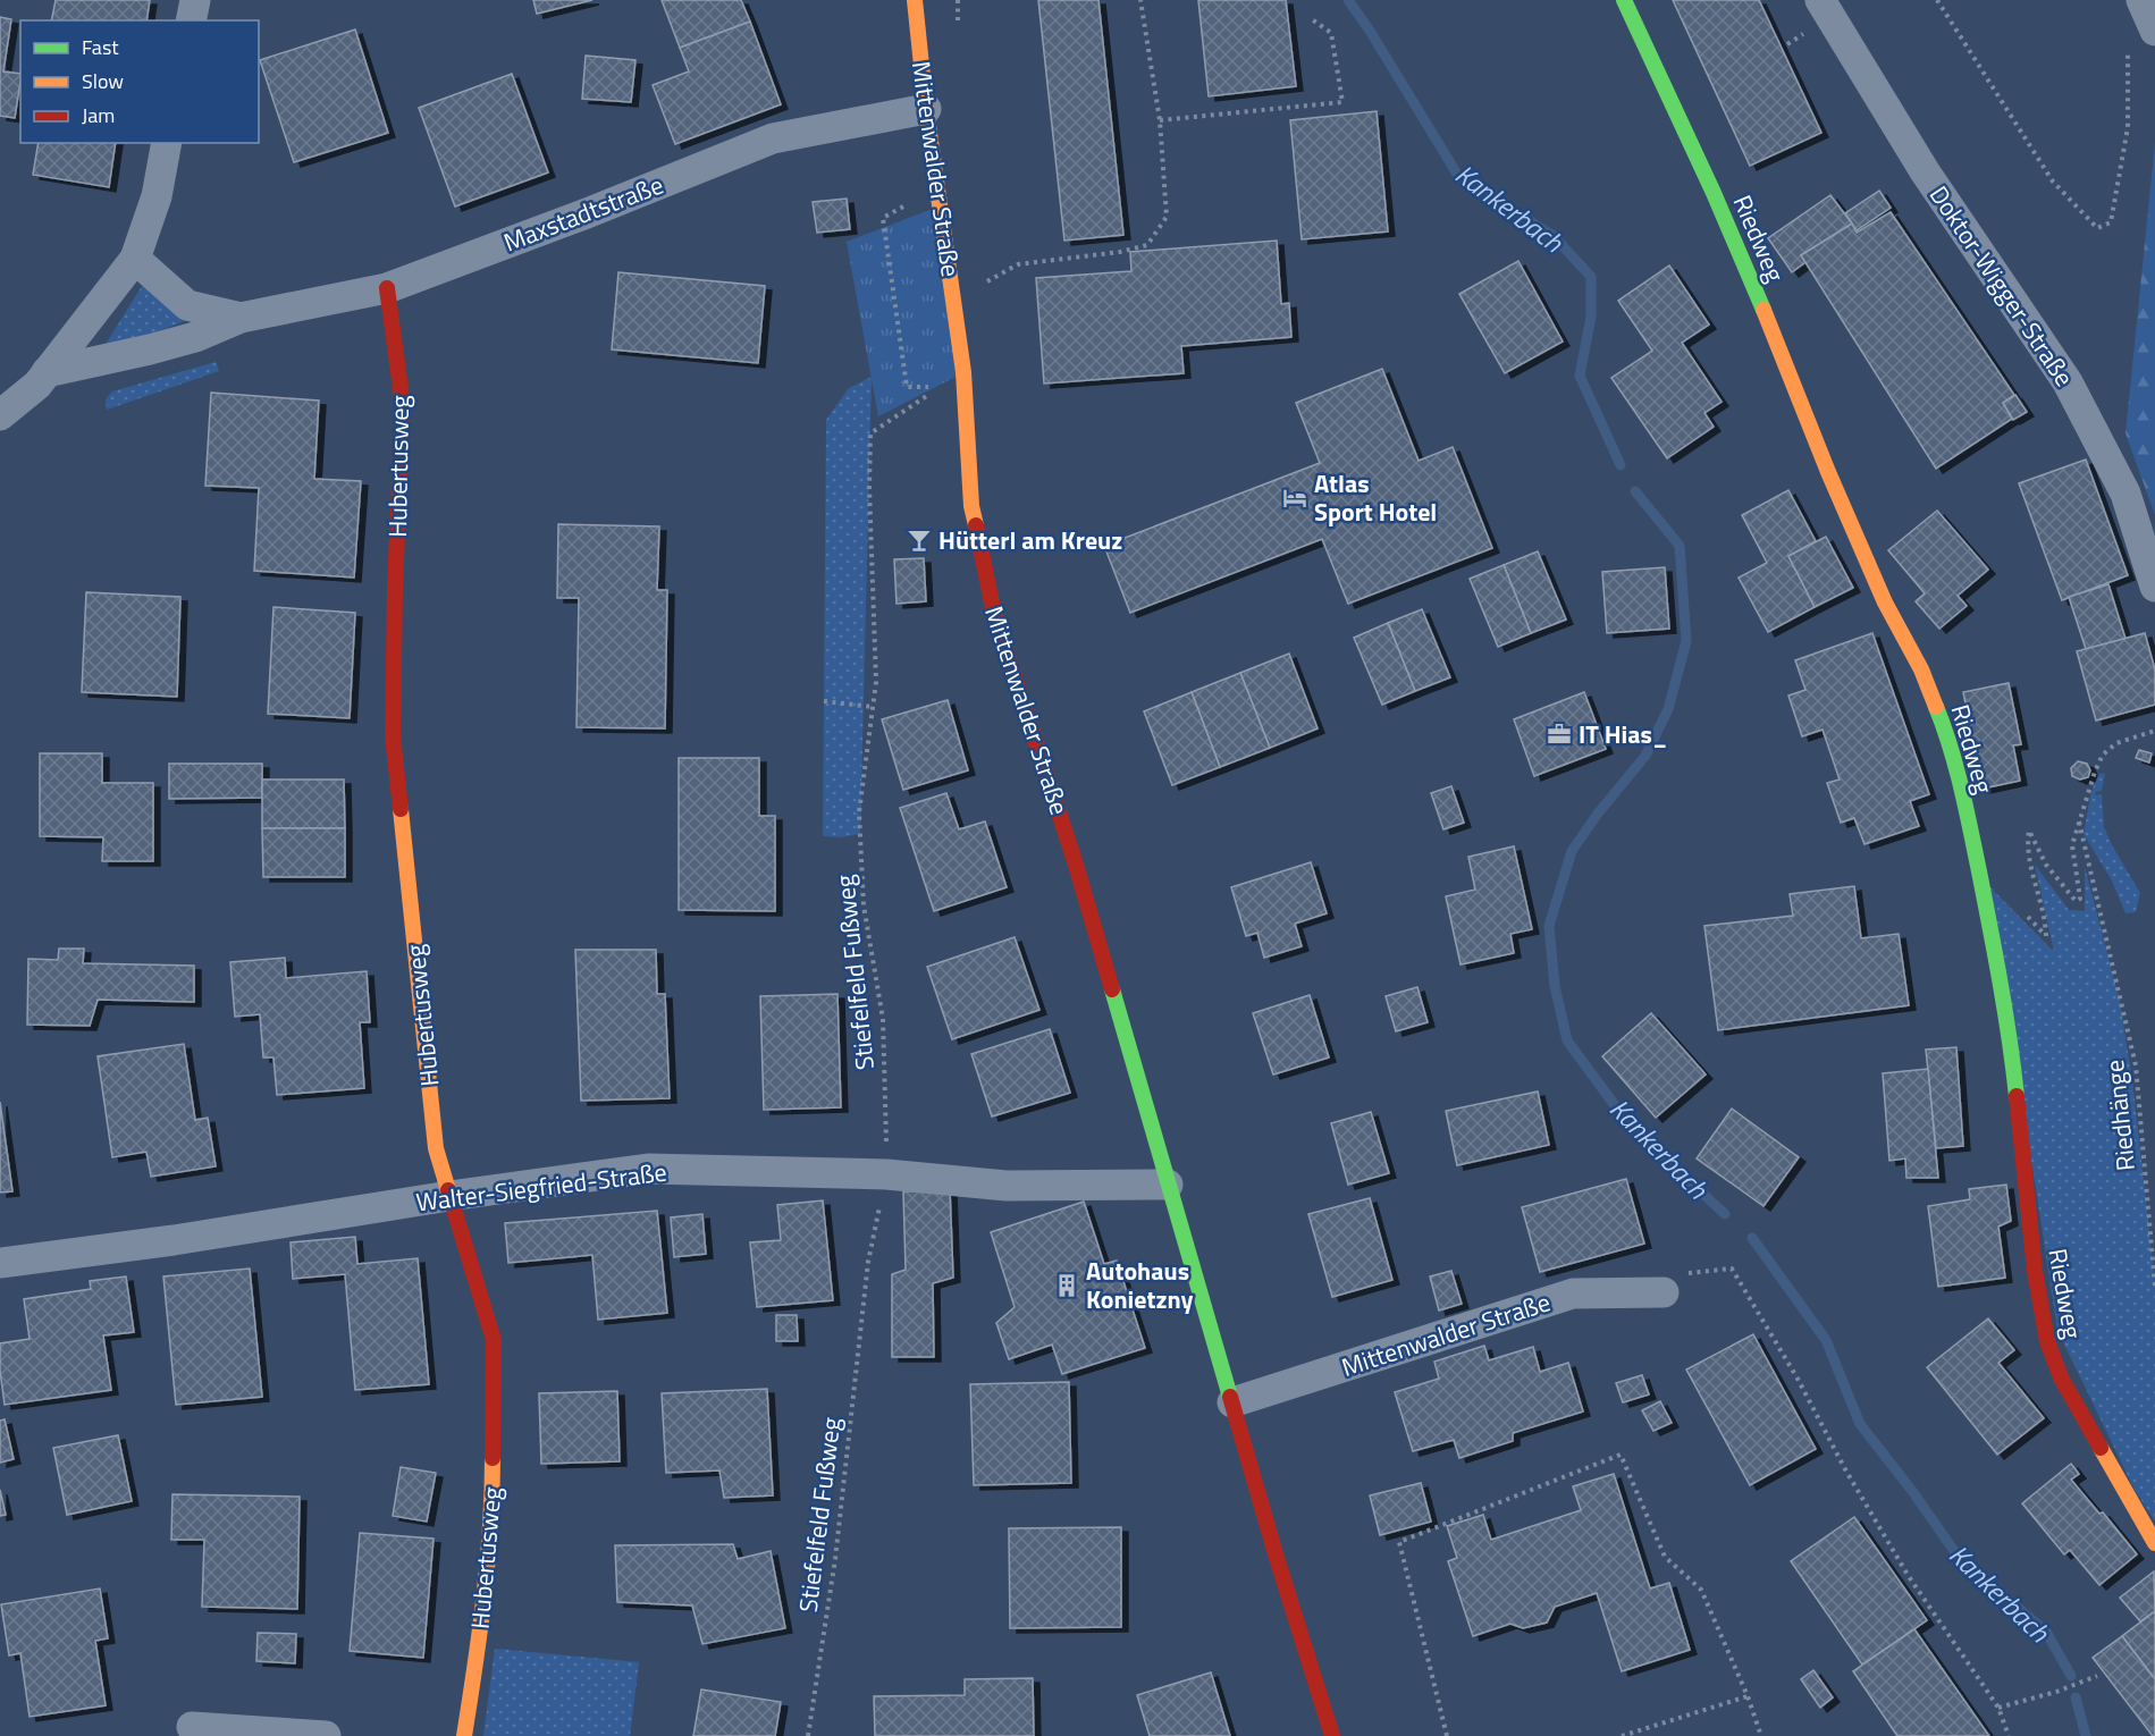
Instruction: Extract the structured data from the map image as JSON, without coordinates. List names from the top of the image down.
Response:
{
  "streets": {
    "street": [
      "Mittenwalder Straße",
      "Maxstadtstraße",
      "Riedweg",
      "Doktor-Wigger-Straße",
      "Hubertusweg",
      "Walter-Siegfried-Straße"
    ],
    "path": ["Stiefelfeld Fußweg", "Riedhänge"]
  },
  "crossings": [
    ["Mittenwalder Straße", "Maxstadtstraße"],
    ["Mittenwalder Straße", "Stiefelfeld Fußweg"],
    ["Mittenwalder Straße", "Walter-Siegfried-Straße"],
    ["Maxstadtstraße", "Hubertusweg"],
    ["Hubertusweg", "Walter-Siegfried-Straße"],
    ["Stiefelfeld Fußweg", "Walter-Siegfried-Straße"]
  ],
  "water": ["Kankerbach"],
  "places": {
    "hotel": ["Atlas Sport Hotel"],
    "bar": ["Hütterl am Kreuz"],
    "office": ["IT Hias_"],
    "building": ["Autohaus Konietzny"]
  },
  "legend": ["Fast", "Slow", "Jam"]
}
